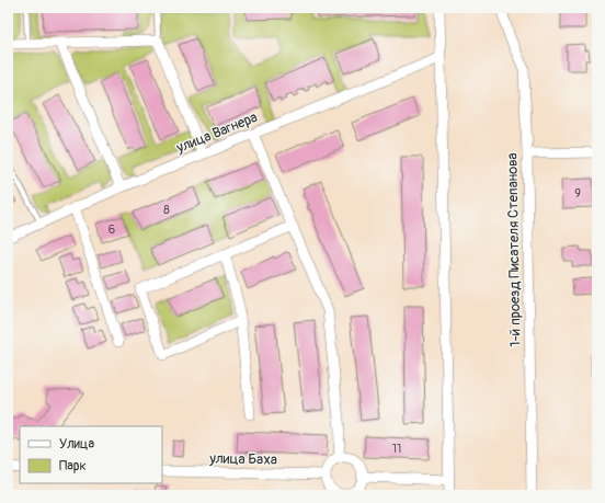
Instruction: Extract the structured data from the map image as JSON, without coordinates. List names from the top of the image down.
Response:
{
  "streets": {
    "street": ["улица Вагнера", "1-й проезд Писателя Степанова", "улица Баха"]
  },
  "house_numbers": [
    "9",
    "8",
    "6",
    "11"
  ],
  "legend": ["Улица", "Парк"]
}
